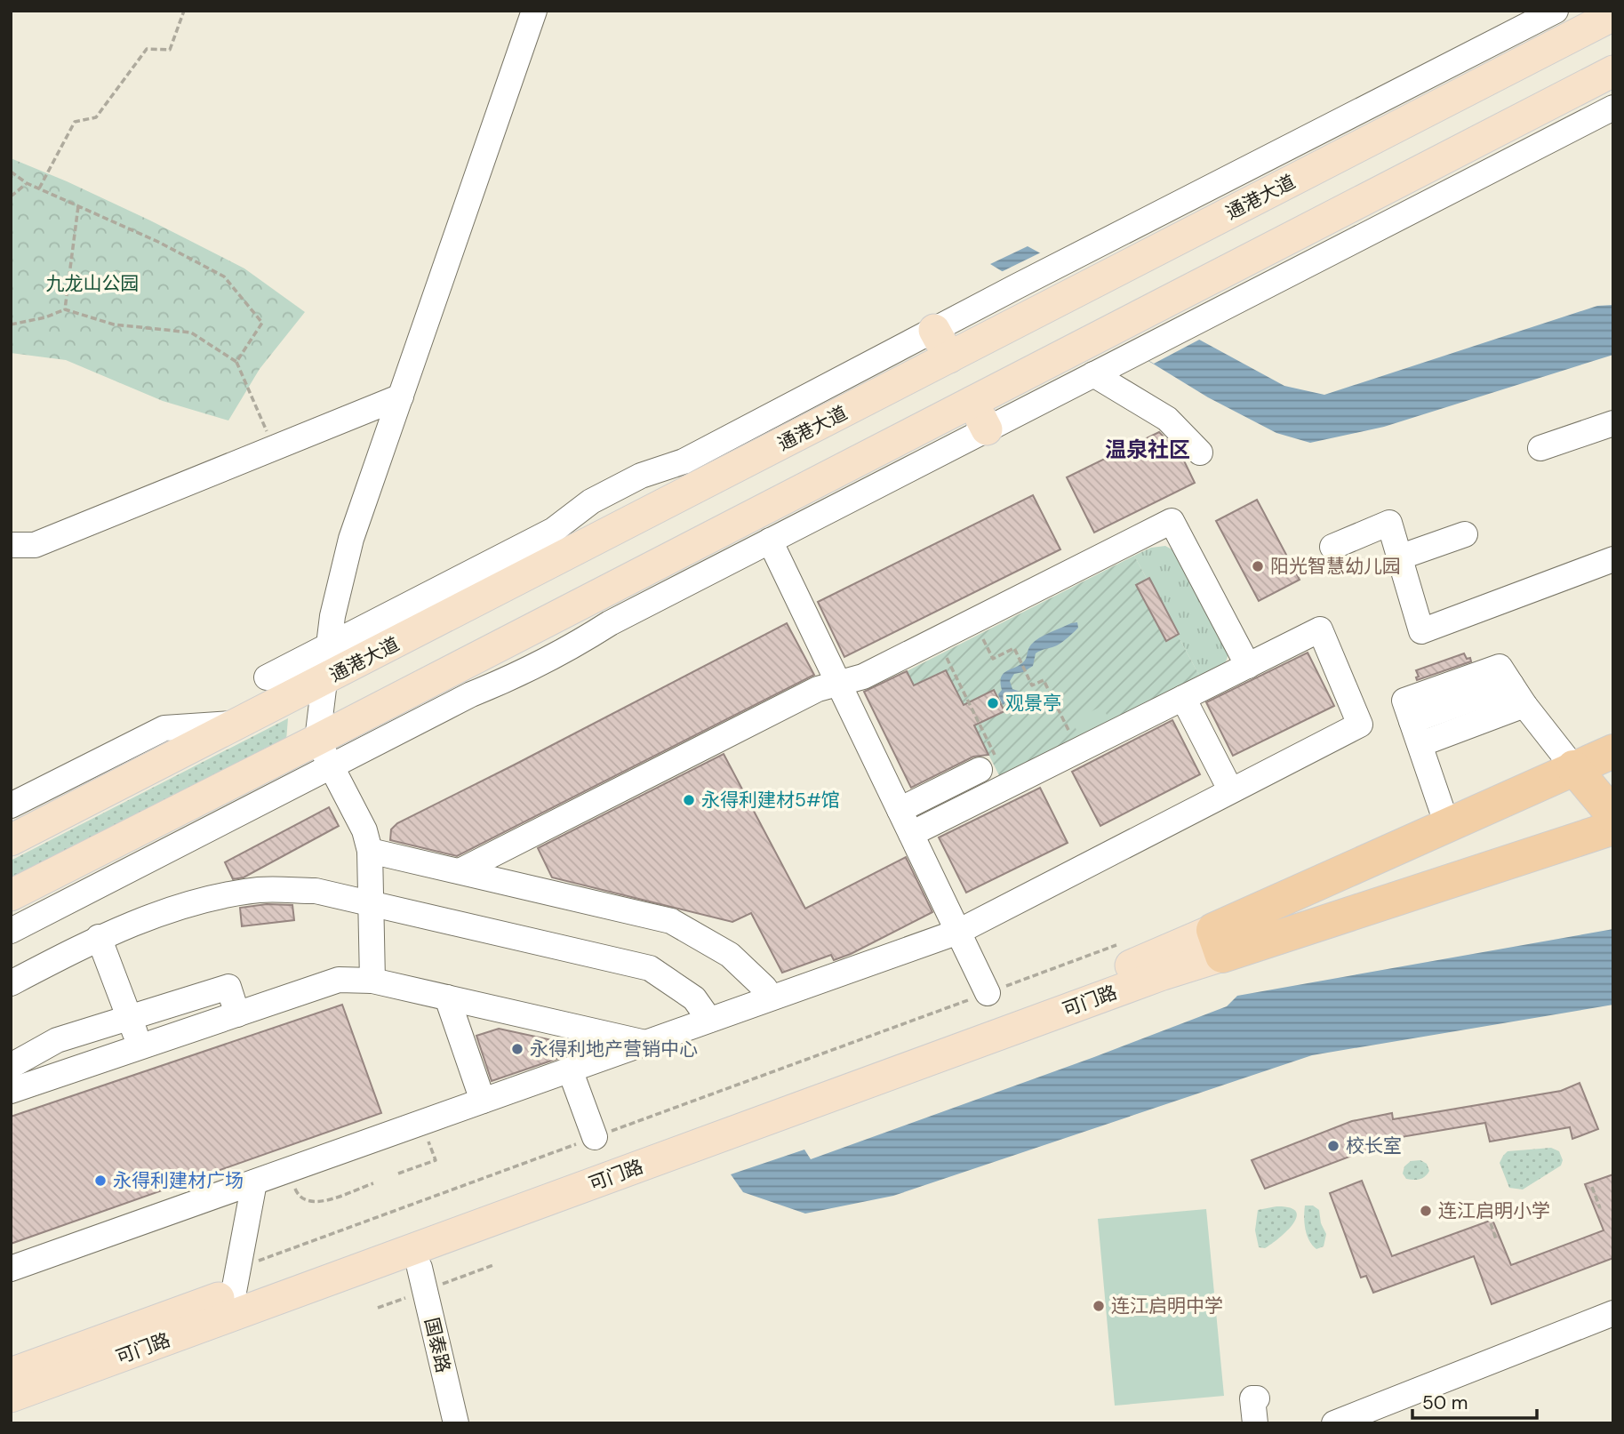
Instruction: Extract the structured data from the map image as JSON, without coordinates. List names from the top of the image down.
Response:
{
  "streets": {
    "main road": ["通港大道", "可门路"],
    "street": ["国泰路"]
  },
  "districts": ["温泉社区"],
  "parks": ["九龙山公园"],
  "places": [
    "阳光智慧幼儿园",
    "观景亭",
    "永得利建材5#馆",
    "永得利地产营销中心",
    "校长室",
    "永得利建材广场",
    "连江启明小学",
    "连江启明中学"
  ],
  "scale_bar": "50 m"
}
